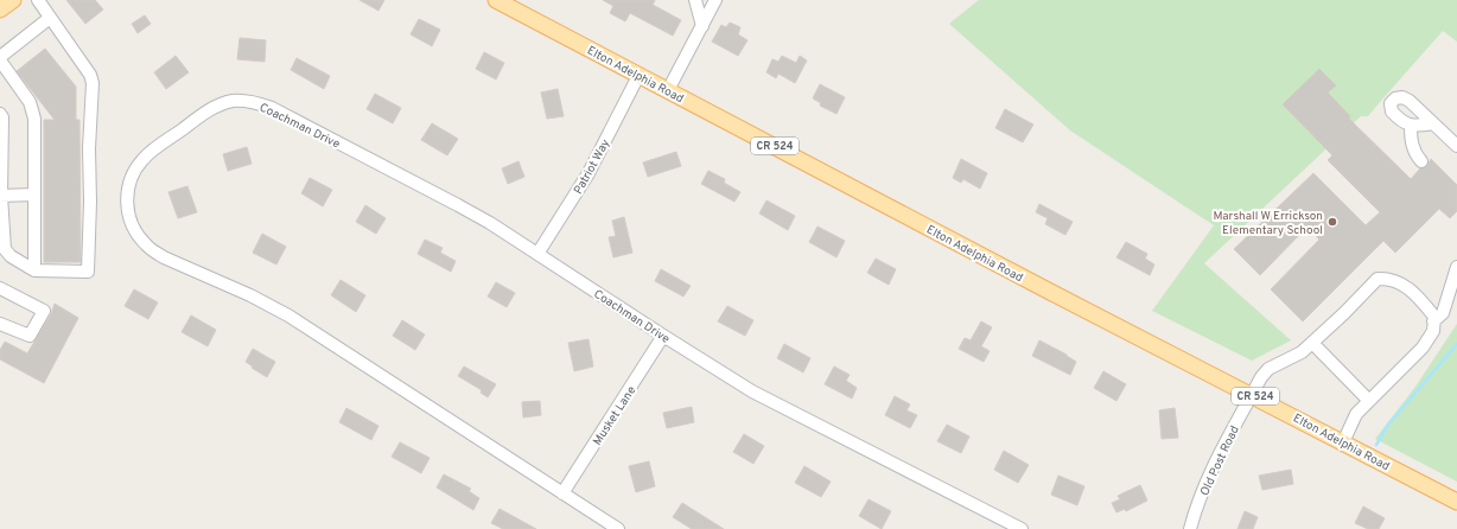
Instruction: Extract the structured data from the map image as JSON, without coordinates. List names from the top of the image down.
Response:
{
  "streets": {
    "main road": ["Elton Adelphia Road", "CR 524"],
    "street": [
      "Coachman Drive",
      "Patriot Way",
      "Musket Lane",
      "Old Post Road"
    ]
  },
  "crossings": [
    ["Elton Adelphia Road", "Patriot Way"],
    ["Elton Adelphia Road", "Old Post Road"],
    ["Coachman Drive", "Patriot Way"],
    ["Coachman Drive", "Musket Lane"]
  ],
  "places": ["Marshall W Errickson Elementary School"]
}
